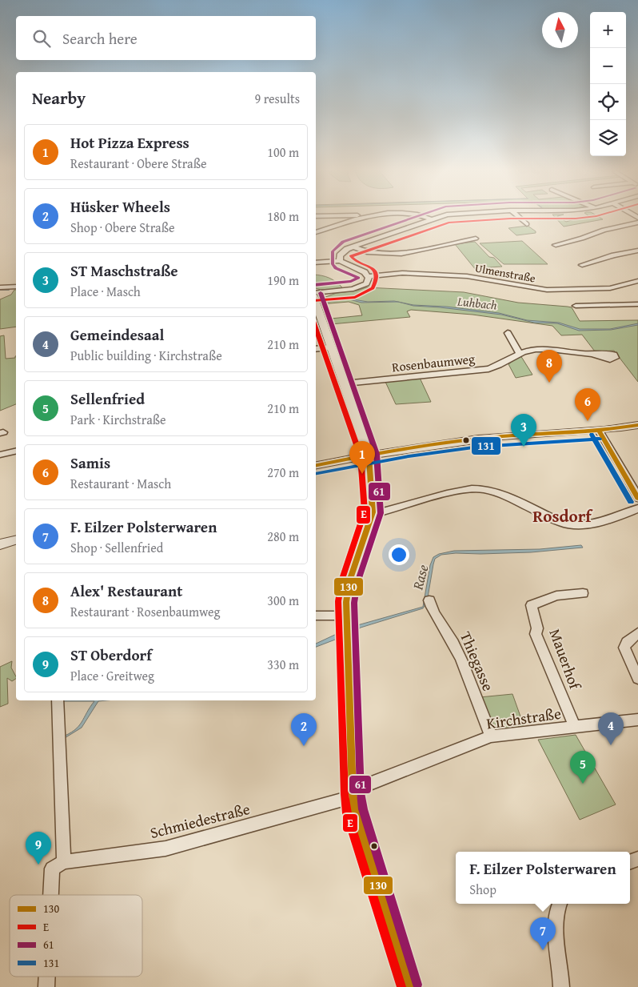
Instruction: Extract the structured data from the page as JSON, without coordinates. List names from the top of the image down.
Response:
{
  "streets": {
    "street": [
      "Ulmenstraße",
      "Rosenbaumweg",
      "Mauerhof",
      "Thiegasse",
      "Kirchstraße",
      "Schmiedestraße"
    ]
  },
  "crossings": [
    ["Mauerhof", "Kirchstraße"],
    ["Thiegasse", "Kirchstraße"],
    ["Kirchstraße", "Schmiedestraße"]
  ],
  "districts": ["Rosdorf"],
  "water": ["Luhbach", "Rase"],
  "lines": [
    "transit line E",
    "transit line 61",
    "transit line 130",
    "transit line 131"
  ],
  "legend": [
    "130",
    "E",
    "61",
    "131"
  ],
  "north": "top",
  "page": {
    "map_buttons": ["+", "−"],
    "search": "Search here",
    "heading": ["Nearby", "9 results"],
    "list": [
      {
        "mark": "1",
        "name": "Hot Pizza Express",
        "note": "Restaurant · Obere Straße",
        "value": "100 m"
      },
      {
        "mark": "2",
        "name": "Hüsker Wheels",
        "note": "Shop · Obere Straße",
        "value": "180 m"
      },
      {
        "mark": "3",
        "name": "ST Maschstraße",
        "note": "Place · Masch",
        "value": "190 m"
      },
      {
        "mark": "4",
        "name": "Gemeindesaal",
        "note": "Public building · Kirchstraße",
        "value": "210 m"
      },
      {
        "mark": "5",
        "name": "Sellenfried",
        "note": "Park · Kirchstraße",
        "value": "210 m"
      },
      {
        "mark": "6",
        "name": "Samis",
        "note": "Restaurant · Masch",
        "value": "270 m"
      },
      {
        "mark": "7",
        "name": "F. Eilzer Polsterwaren",
        "note": "Shop · Sellenfried",
        "value": "280 m"
      },
      {
        "mark": "8",
        "name": "Alex' Restaurant",
        "note": "Restaurant · Rosenbaumweg",
        "value": "300 m"
      },
      {
        "mark": "9",
        "name": "ST Oberdorf",
        "note": "Place · Greitweg",
        "value": "330 m"
      }
    ],
    "pins": [
      "8",
      "6",
      "3",
      "1",
      "4",
      "2",
      "5",
      "9",
      "7"
    ],
    "popup": ["F. Eilzer Polsterwaren", "Shop"]
  }
}
